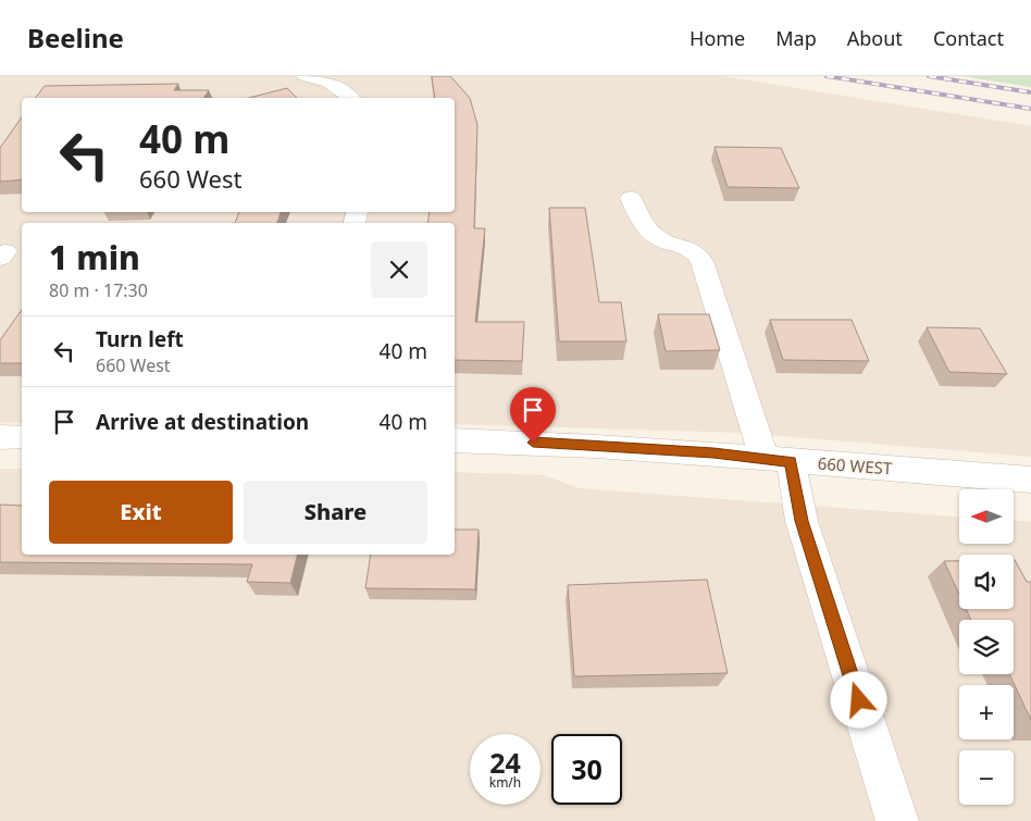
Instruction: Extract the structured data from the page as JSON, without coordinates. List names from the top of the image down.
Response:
{
  "streets": {
    "street": ["660 WEST"]
  },
  "north": "left",
  "page": {
    "header": "Beeline",
    "nav": [
      "Home",
      "Map",
      "About",
      "Contact"
    ],
    "turn": ["40 m", "660 West"],
    "heading": ["1 min", "80 m · 17:30"],
    "list": [
      {
        "name": "Turn left",
        "note": "660 West",
        "value": "40 m"
      },
      {
        "name": "Arrive at destination",
        "value": "40 m"
      }
    ],
    "buttons": ["Exit", "Share"],
    "map_buttons": ["+", "−"],
    "speed": "24 km/h",
    "limit": "30"
  }
}
